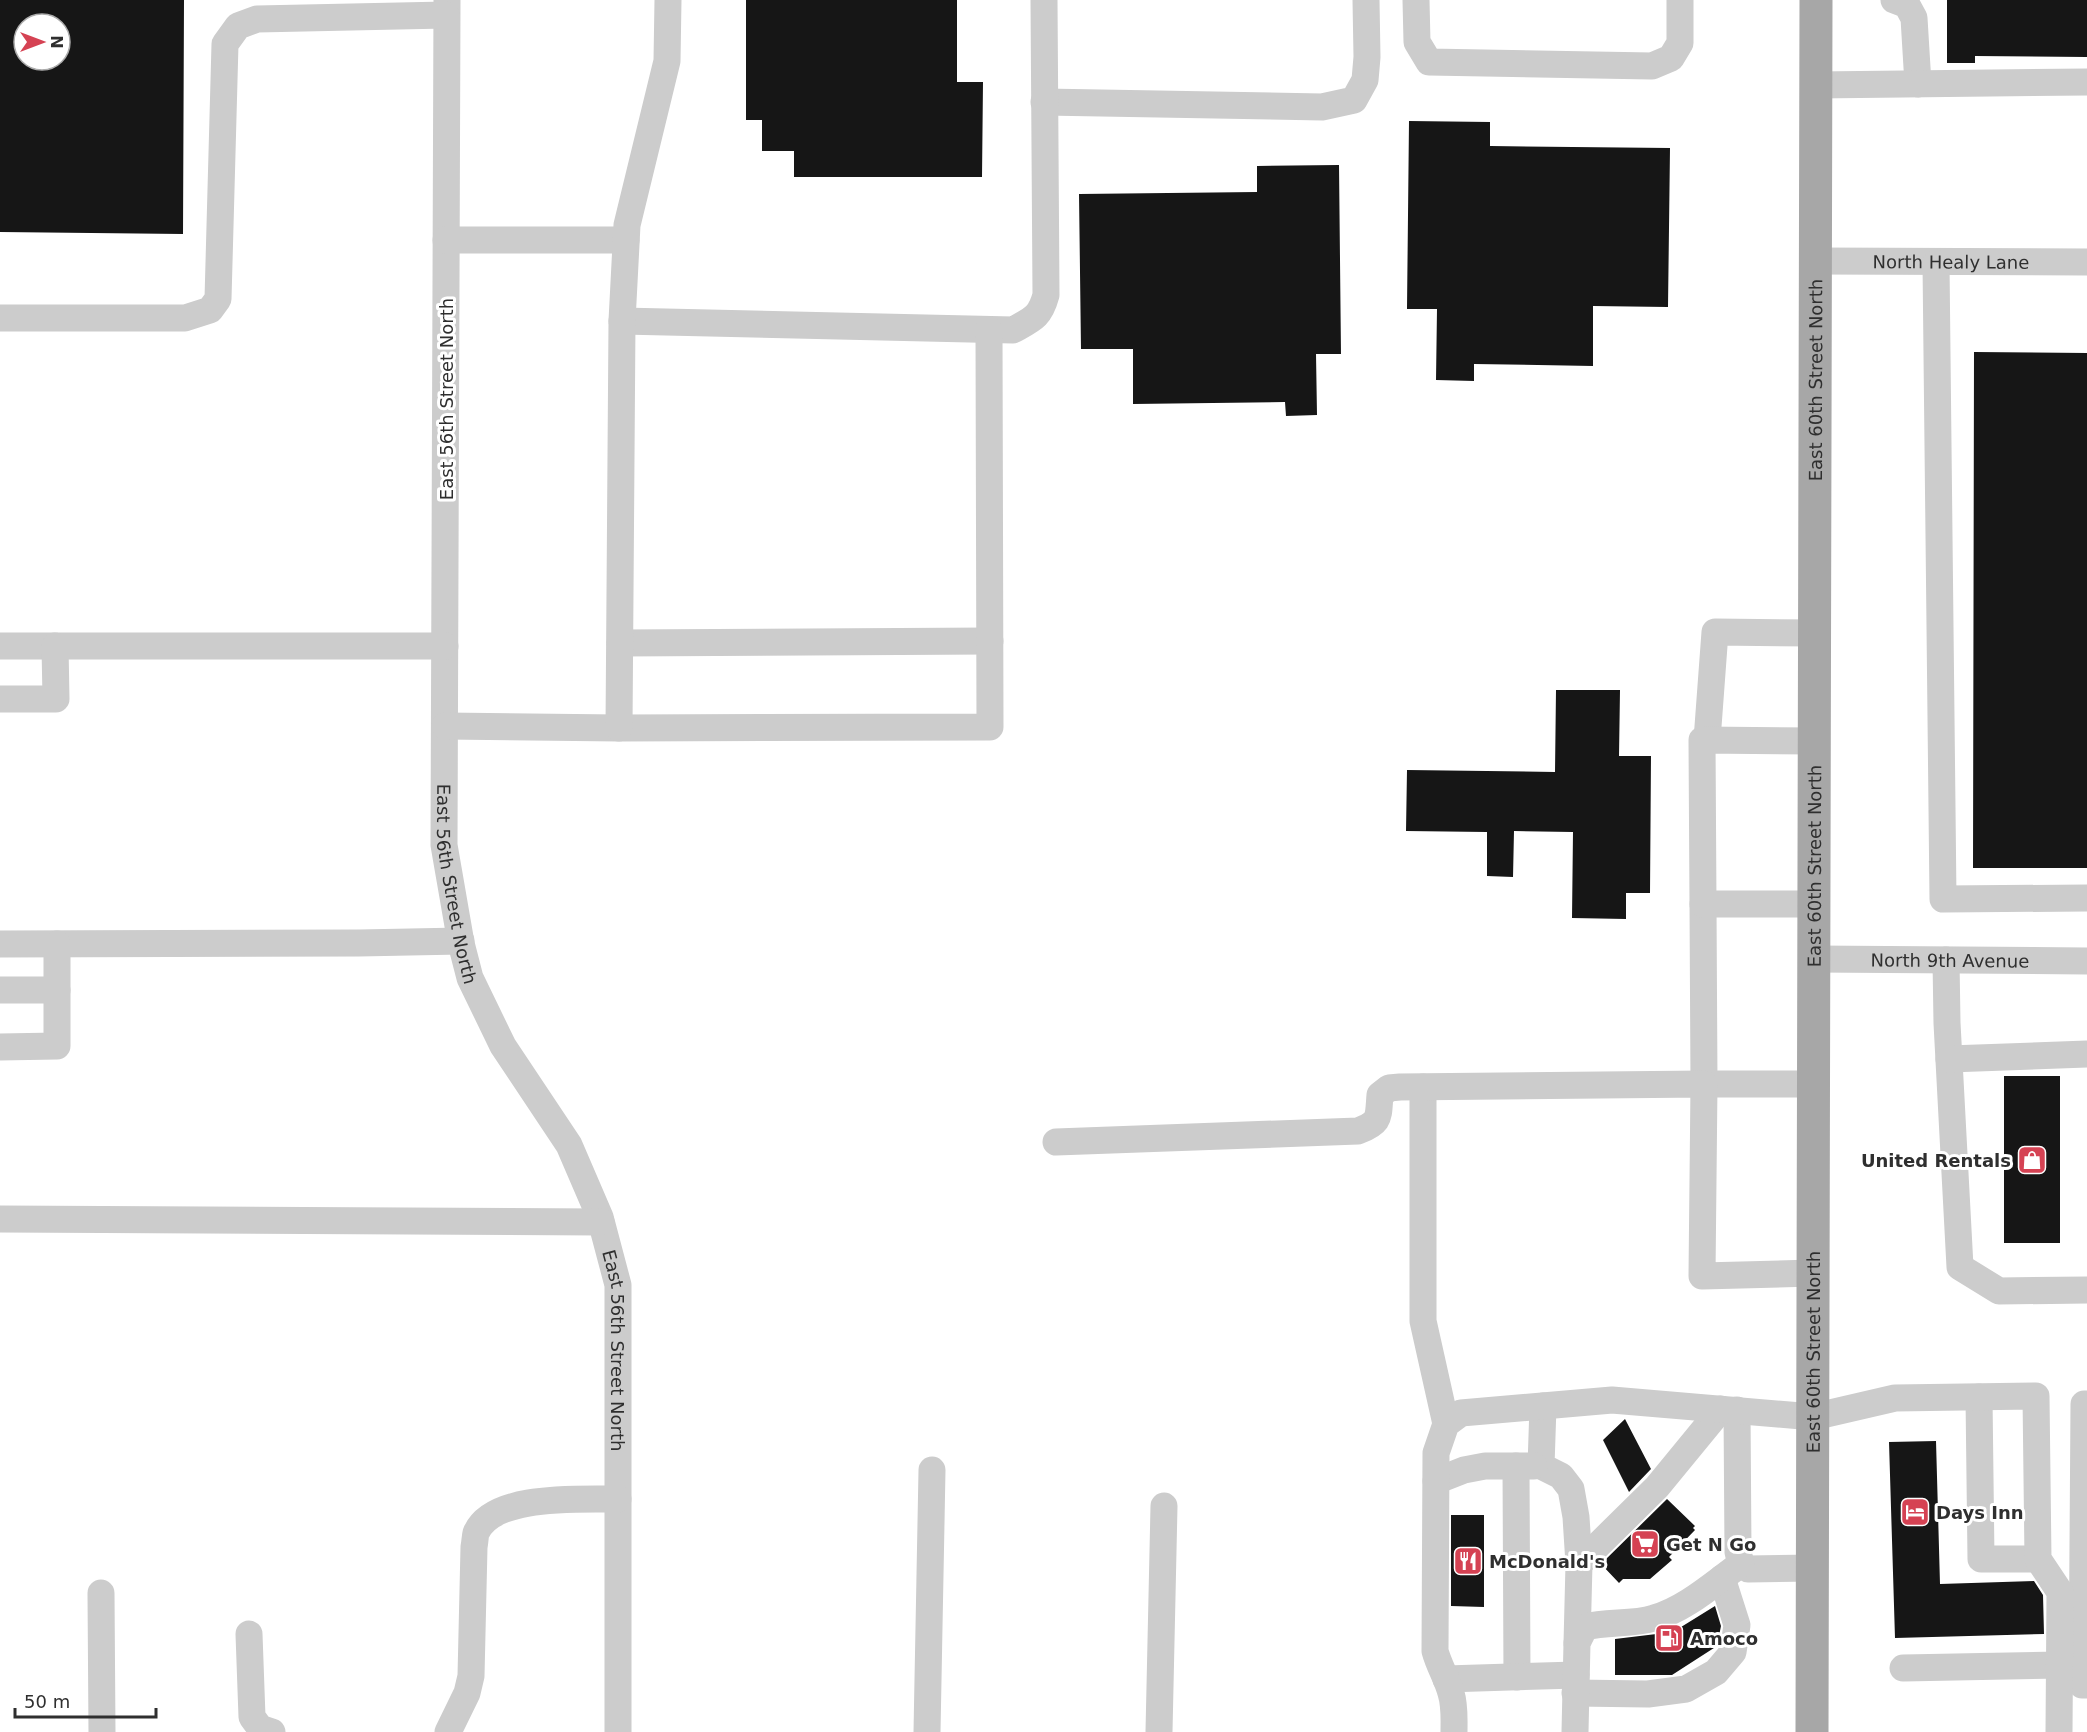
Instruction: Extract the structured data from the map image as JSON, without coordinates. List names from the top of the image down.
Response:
{
  "streets": {
    "main road": ["East 60th Street North"],
    "street": ["North Healy Lane", "East 56th Street North", "North 9th Avenue"]
  },
  "crossings": [
    ["North Healy Lane", "East 60th Street North"],
    ["East 60th Street North", "North 9th Avenue"]
  ],
  "places": {
    "shop": ["United Rentals"],
    "hotel": ["Days Inn"],
    "supermarket": ["Get N Go"],
    "restaurant": ["McDonald's"],
    "fuel station": ["Amoco"]
  },
  "scale_bar": "50 m",
  "north": "right"
}
